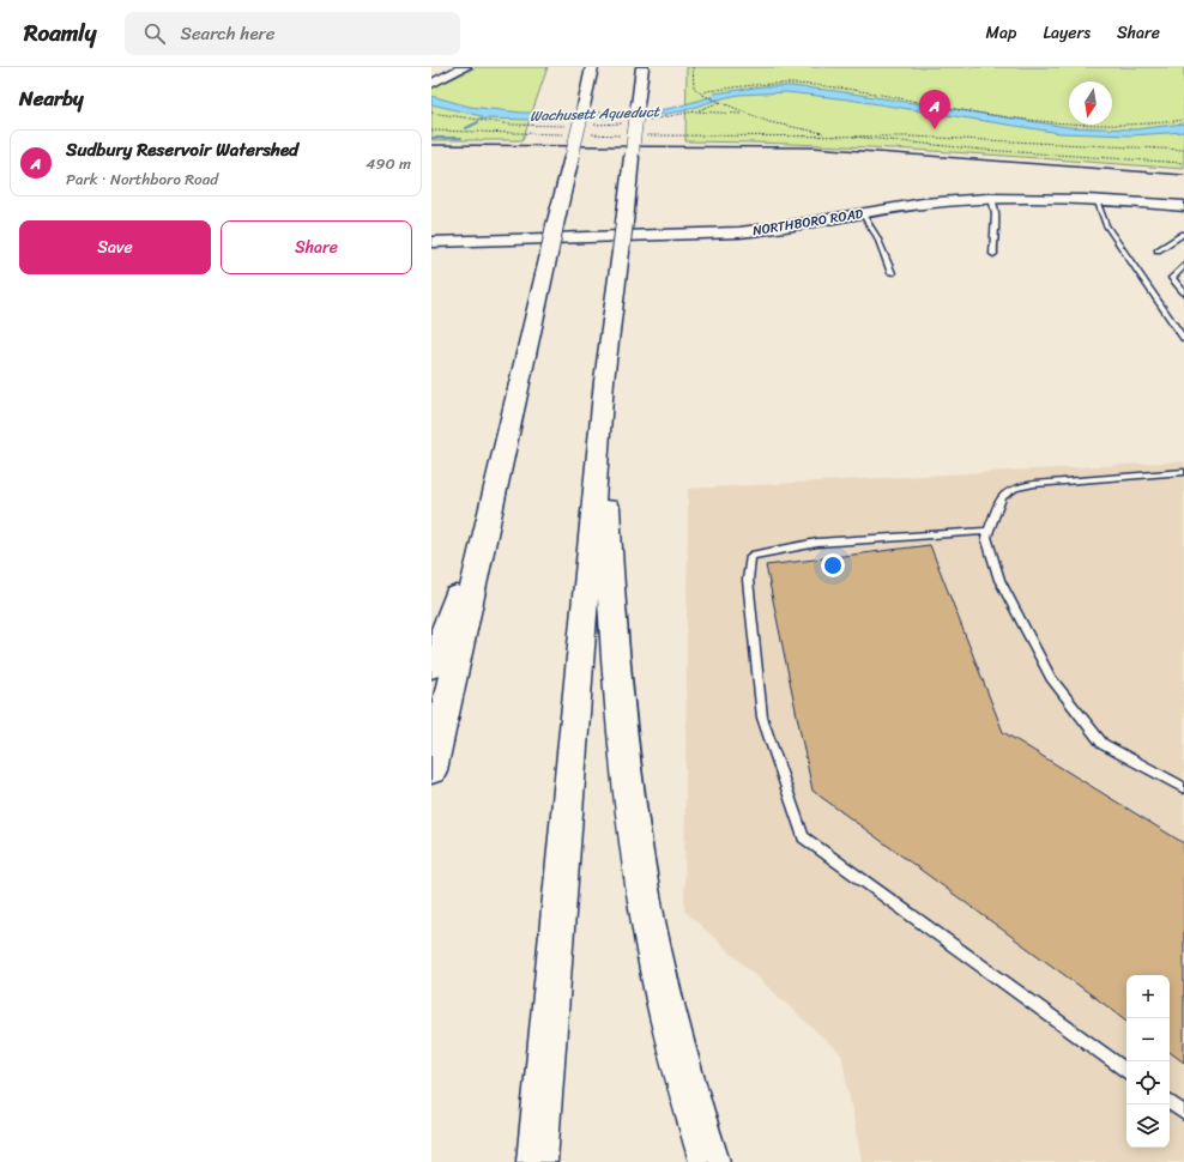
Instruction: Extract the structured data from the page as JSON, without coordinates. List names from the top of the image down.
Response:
{
  "streets": {
    "main road": ["NORTHBORO ROAD"]
  },
  "water": ["Wachusett Aqueduct"],
  "north": "bottom",
  "page": {
    "header": "Roamly",
    "search": "Search here",
    "nav": ["Map", "Layers", "Share"],
    "heading": "Nearby",
    "pins": "A",
    "list": [
      {
        "mark": "A",
        "name": "Sudbury Reservoir Watershed",
        "note": "Park · Northboro Road",
        "value": "490 m"
      }
    ],
    "buttons": ["Save", "Share"],
    "map_buttons": ["+", "−"]
  }
}
